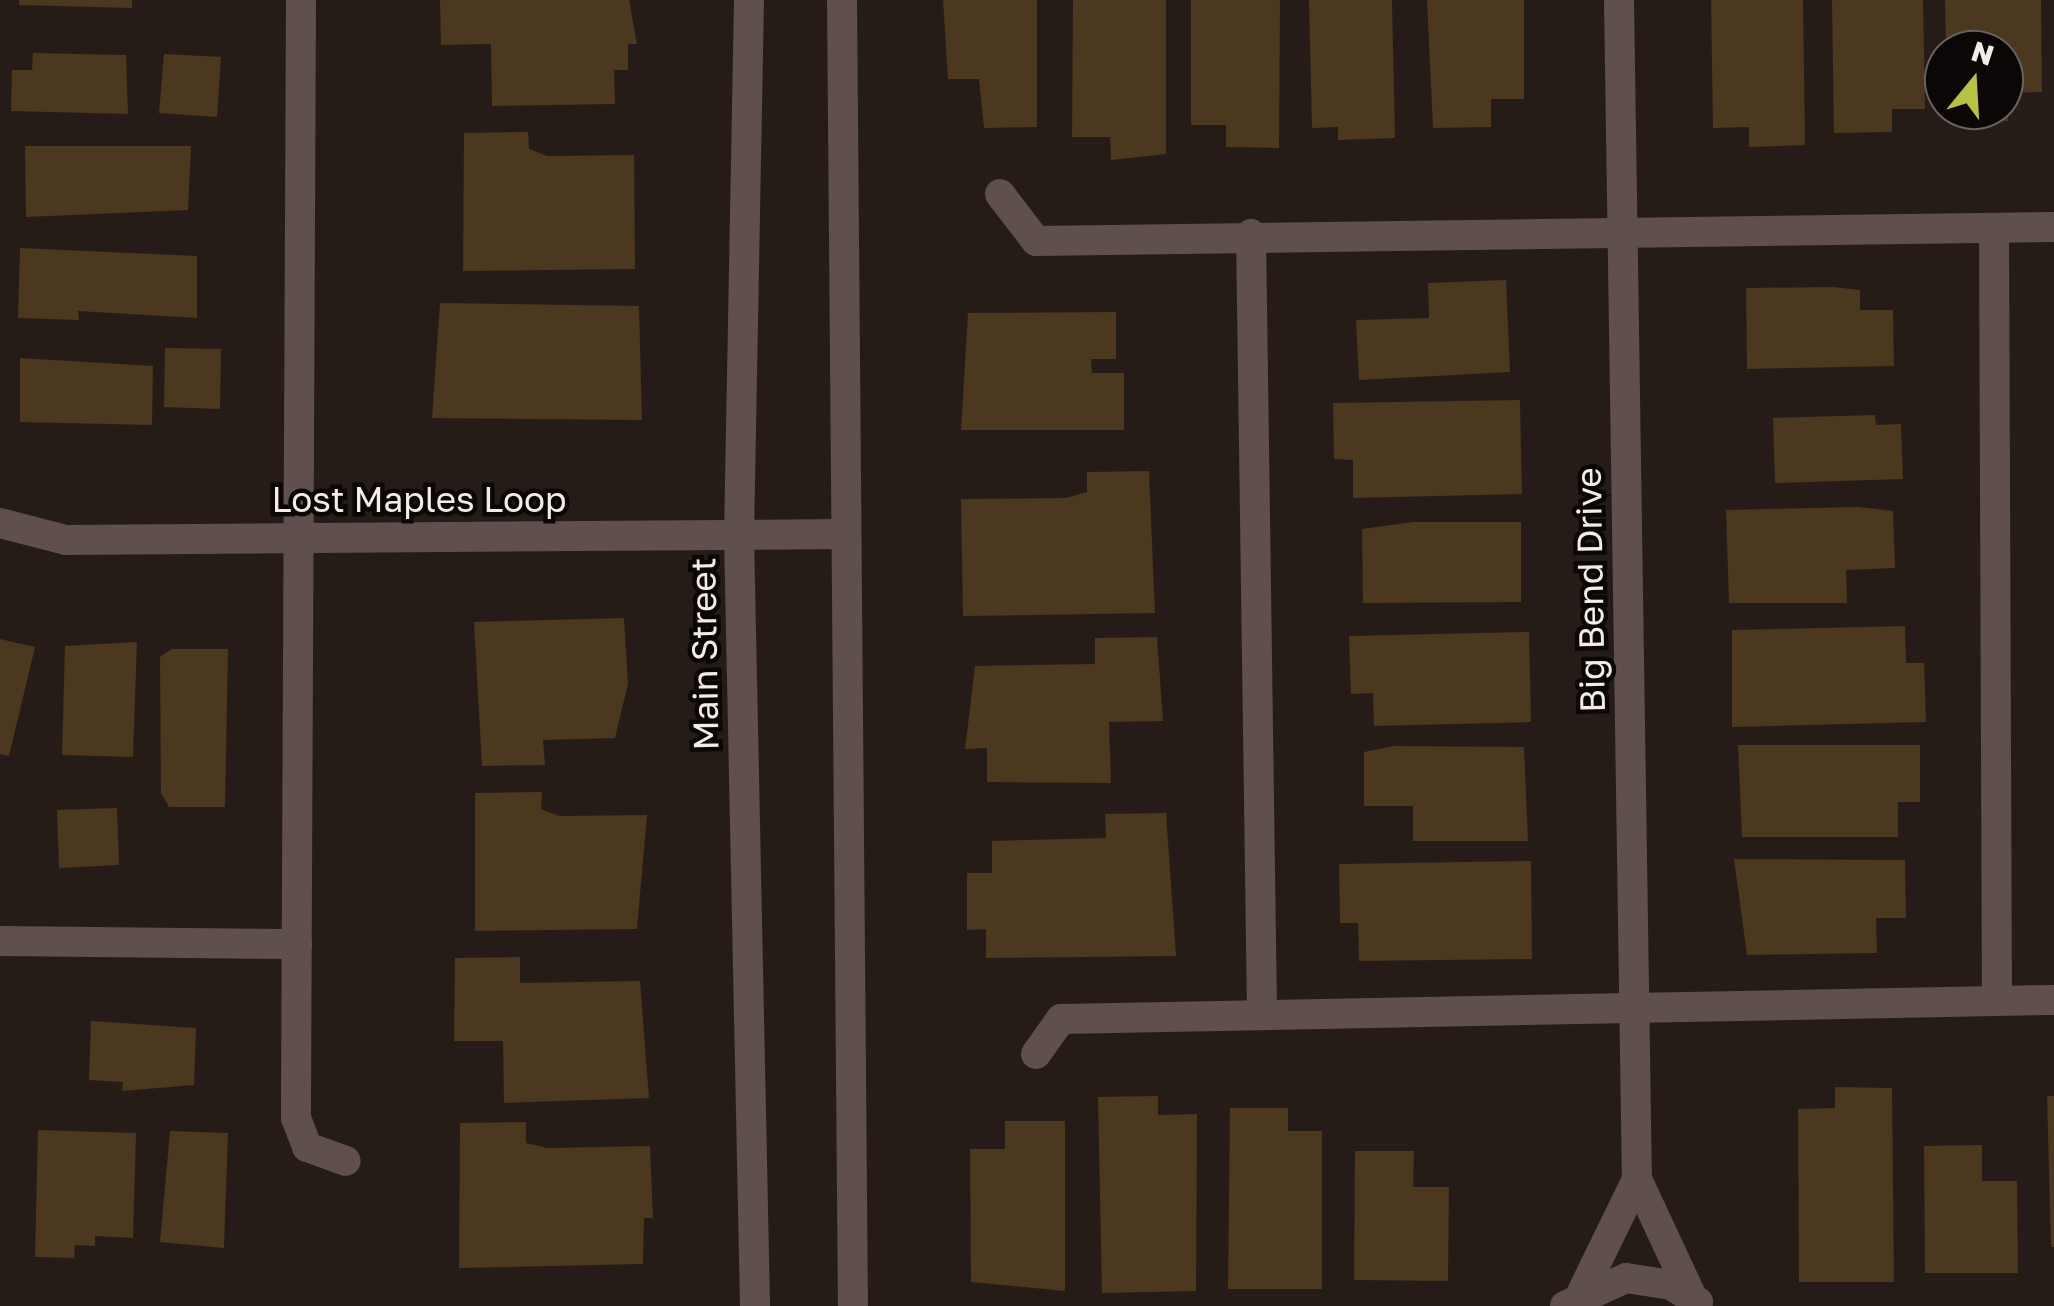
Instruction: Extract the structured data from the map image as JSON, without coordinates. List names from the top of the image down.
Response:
{
  "streets": {
    "street": ["Lost Maples Loop", "Big Bend Drive", "Main Street"]
  },
  "crossings": [
    ["Lost Maples Loop", "Main Street"]
  ],
  "north": "top"
}
